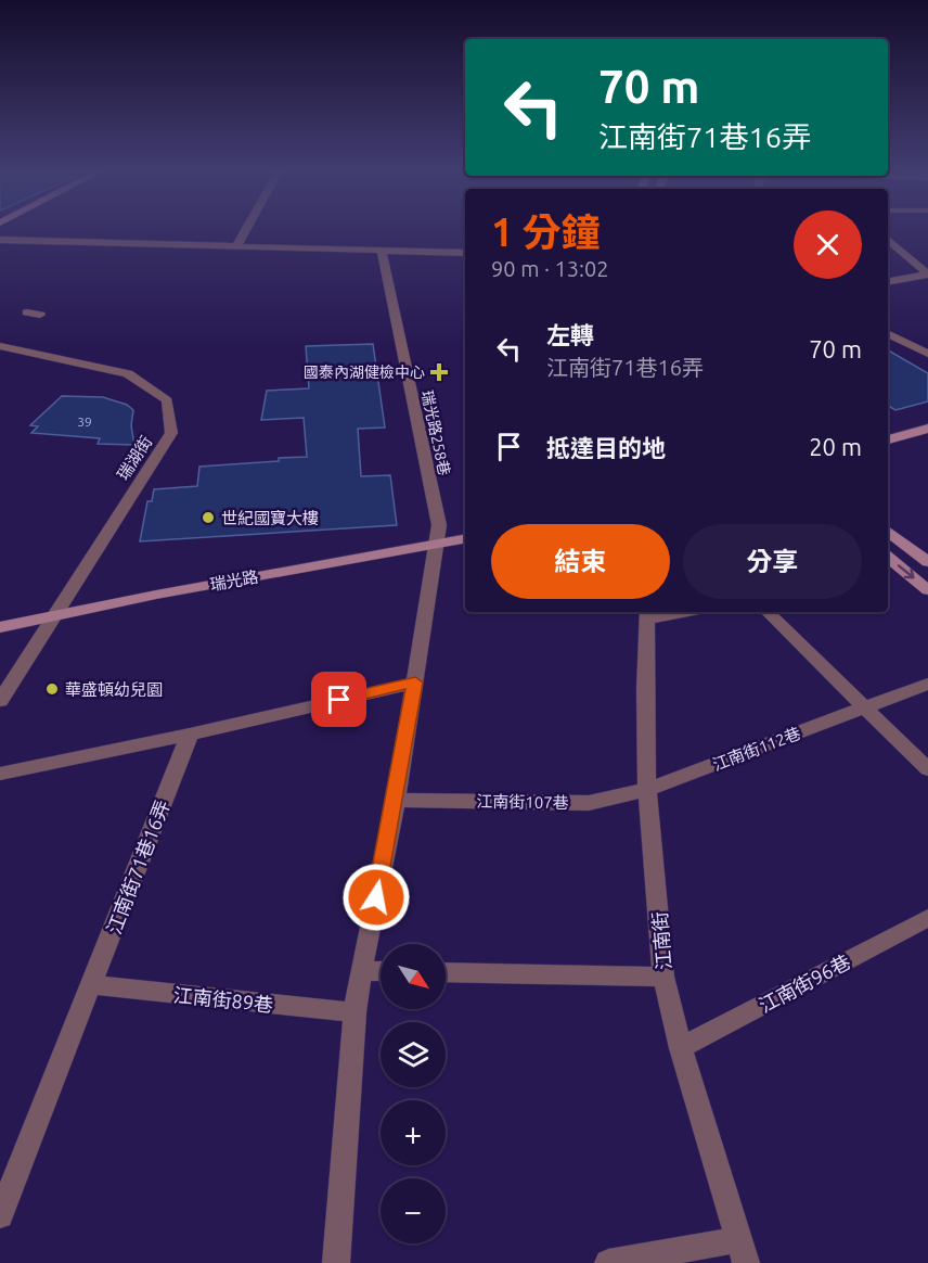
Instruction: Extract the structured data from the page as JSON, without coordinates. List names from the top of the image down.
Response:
{
  "streets": {
    "street": [
      "瑞光路258巷",
      "瑞湖街",
      "瑞光路",
      "江南街112巷",
      "江南街107巷",
      "江南街71巷16弄",
      "江南街",
      "江南街96巷",
      "江南街89巷"
    ]
  },
  "crossings": [
    ["瑞光路258巷", "瑞光路"],
    ["瑞光路258巷", "江南街107巷"],
    ["瑞湖街", "瑞光路"],
    ["江南街112巷", "江南街107巷"],
    ["江南街112巷", "江南街"],
    ["江南街107巷", "江南街"],
    ["江南街71巷16弄", "江南街89巷"],
    ["江南街", "江南街96巷"]
  ],
  "places": {
    "health": ["國泰內湖健檢中心"],
    "other": ["世紀國寶大樓", "華盛頓幼兒園"]
  },
  "house_numbers": ["39"],
  "north": "bottom right",
  "page": {
    "turn": ["70 m", "江南街71巷16弄"],
    "heading": ["1 分鐘", "90 m · 13:02"],
    "list": [
      {
        "name": "左轉",
        "note": "江南街71巷16弄",
        "value": "70 m"
      },
      {
        "name": "抵達目的地",
        "value": "20 m"
      }
    ],
    "buttons": ["結束", "分享"],
    "map_buttons": ["+", "−"]
  }
}
